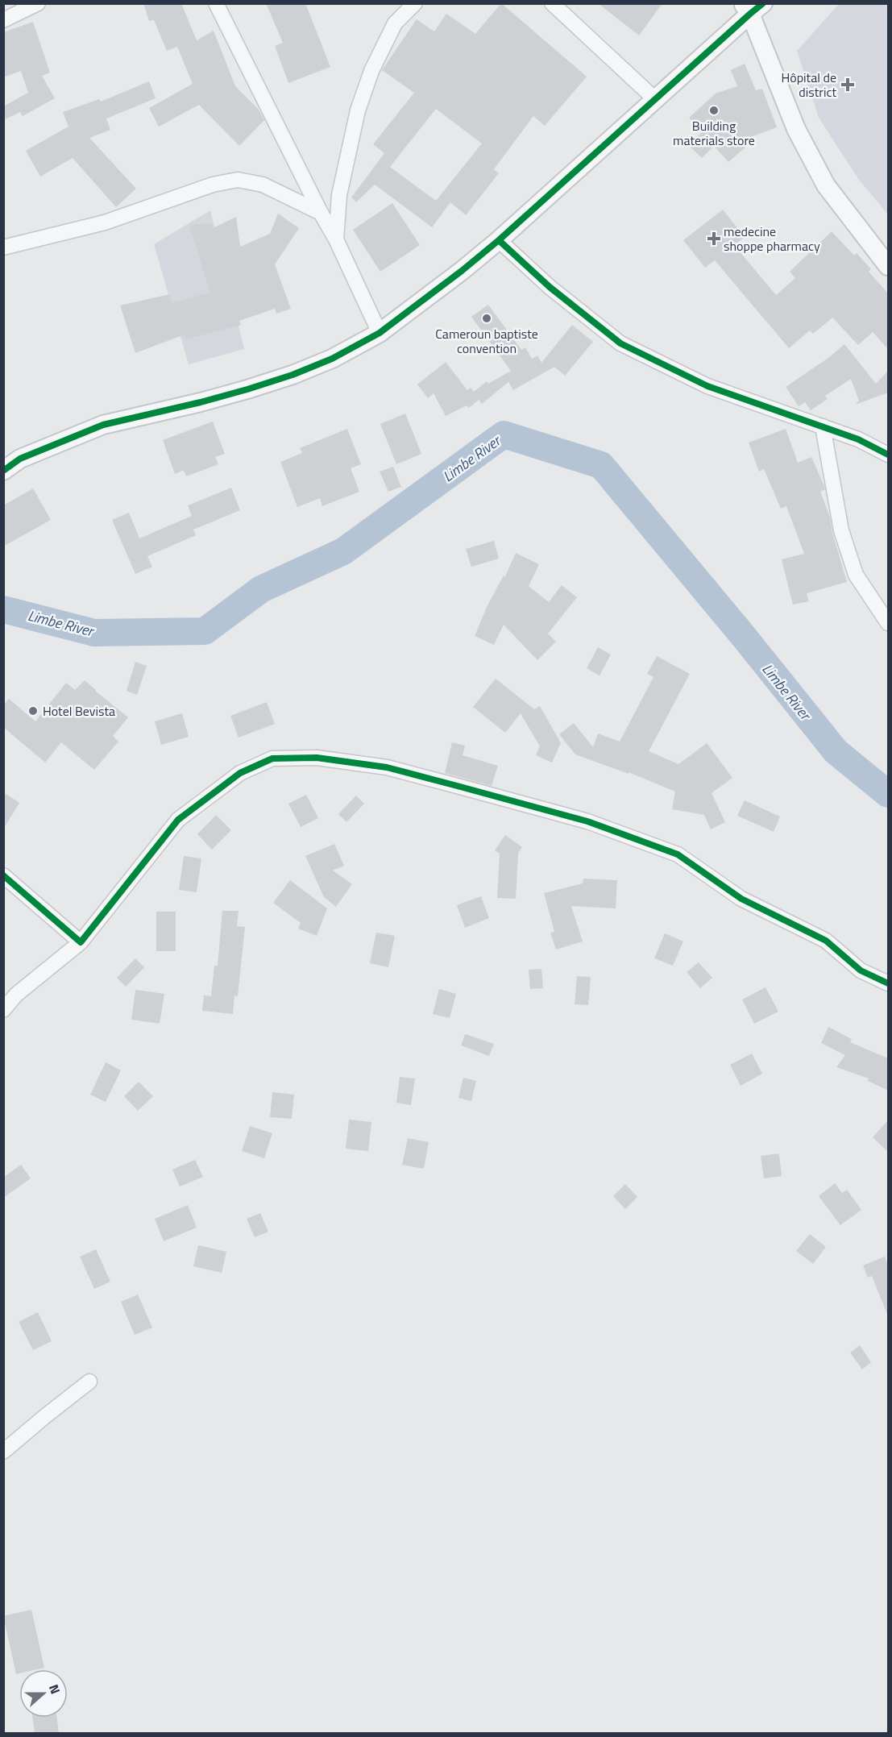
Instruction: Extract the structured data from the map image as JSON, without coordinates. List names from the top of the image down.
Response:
{
  "water": ["Limbe River"],
  "places": {
    "health": ["Hôpital de district", "medecine shoppe pharmacy"],
    "other": ["Building materials store", "Cameroun baptiste convention", "Hotel Bevista"]
  },
  "north": "right"
}
